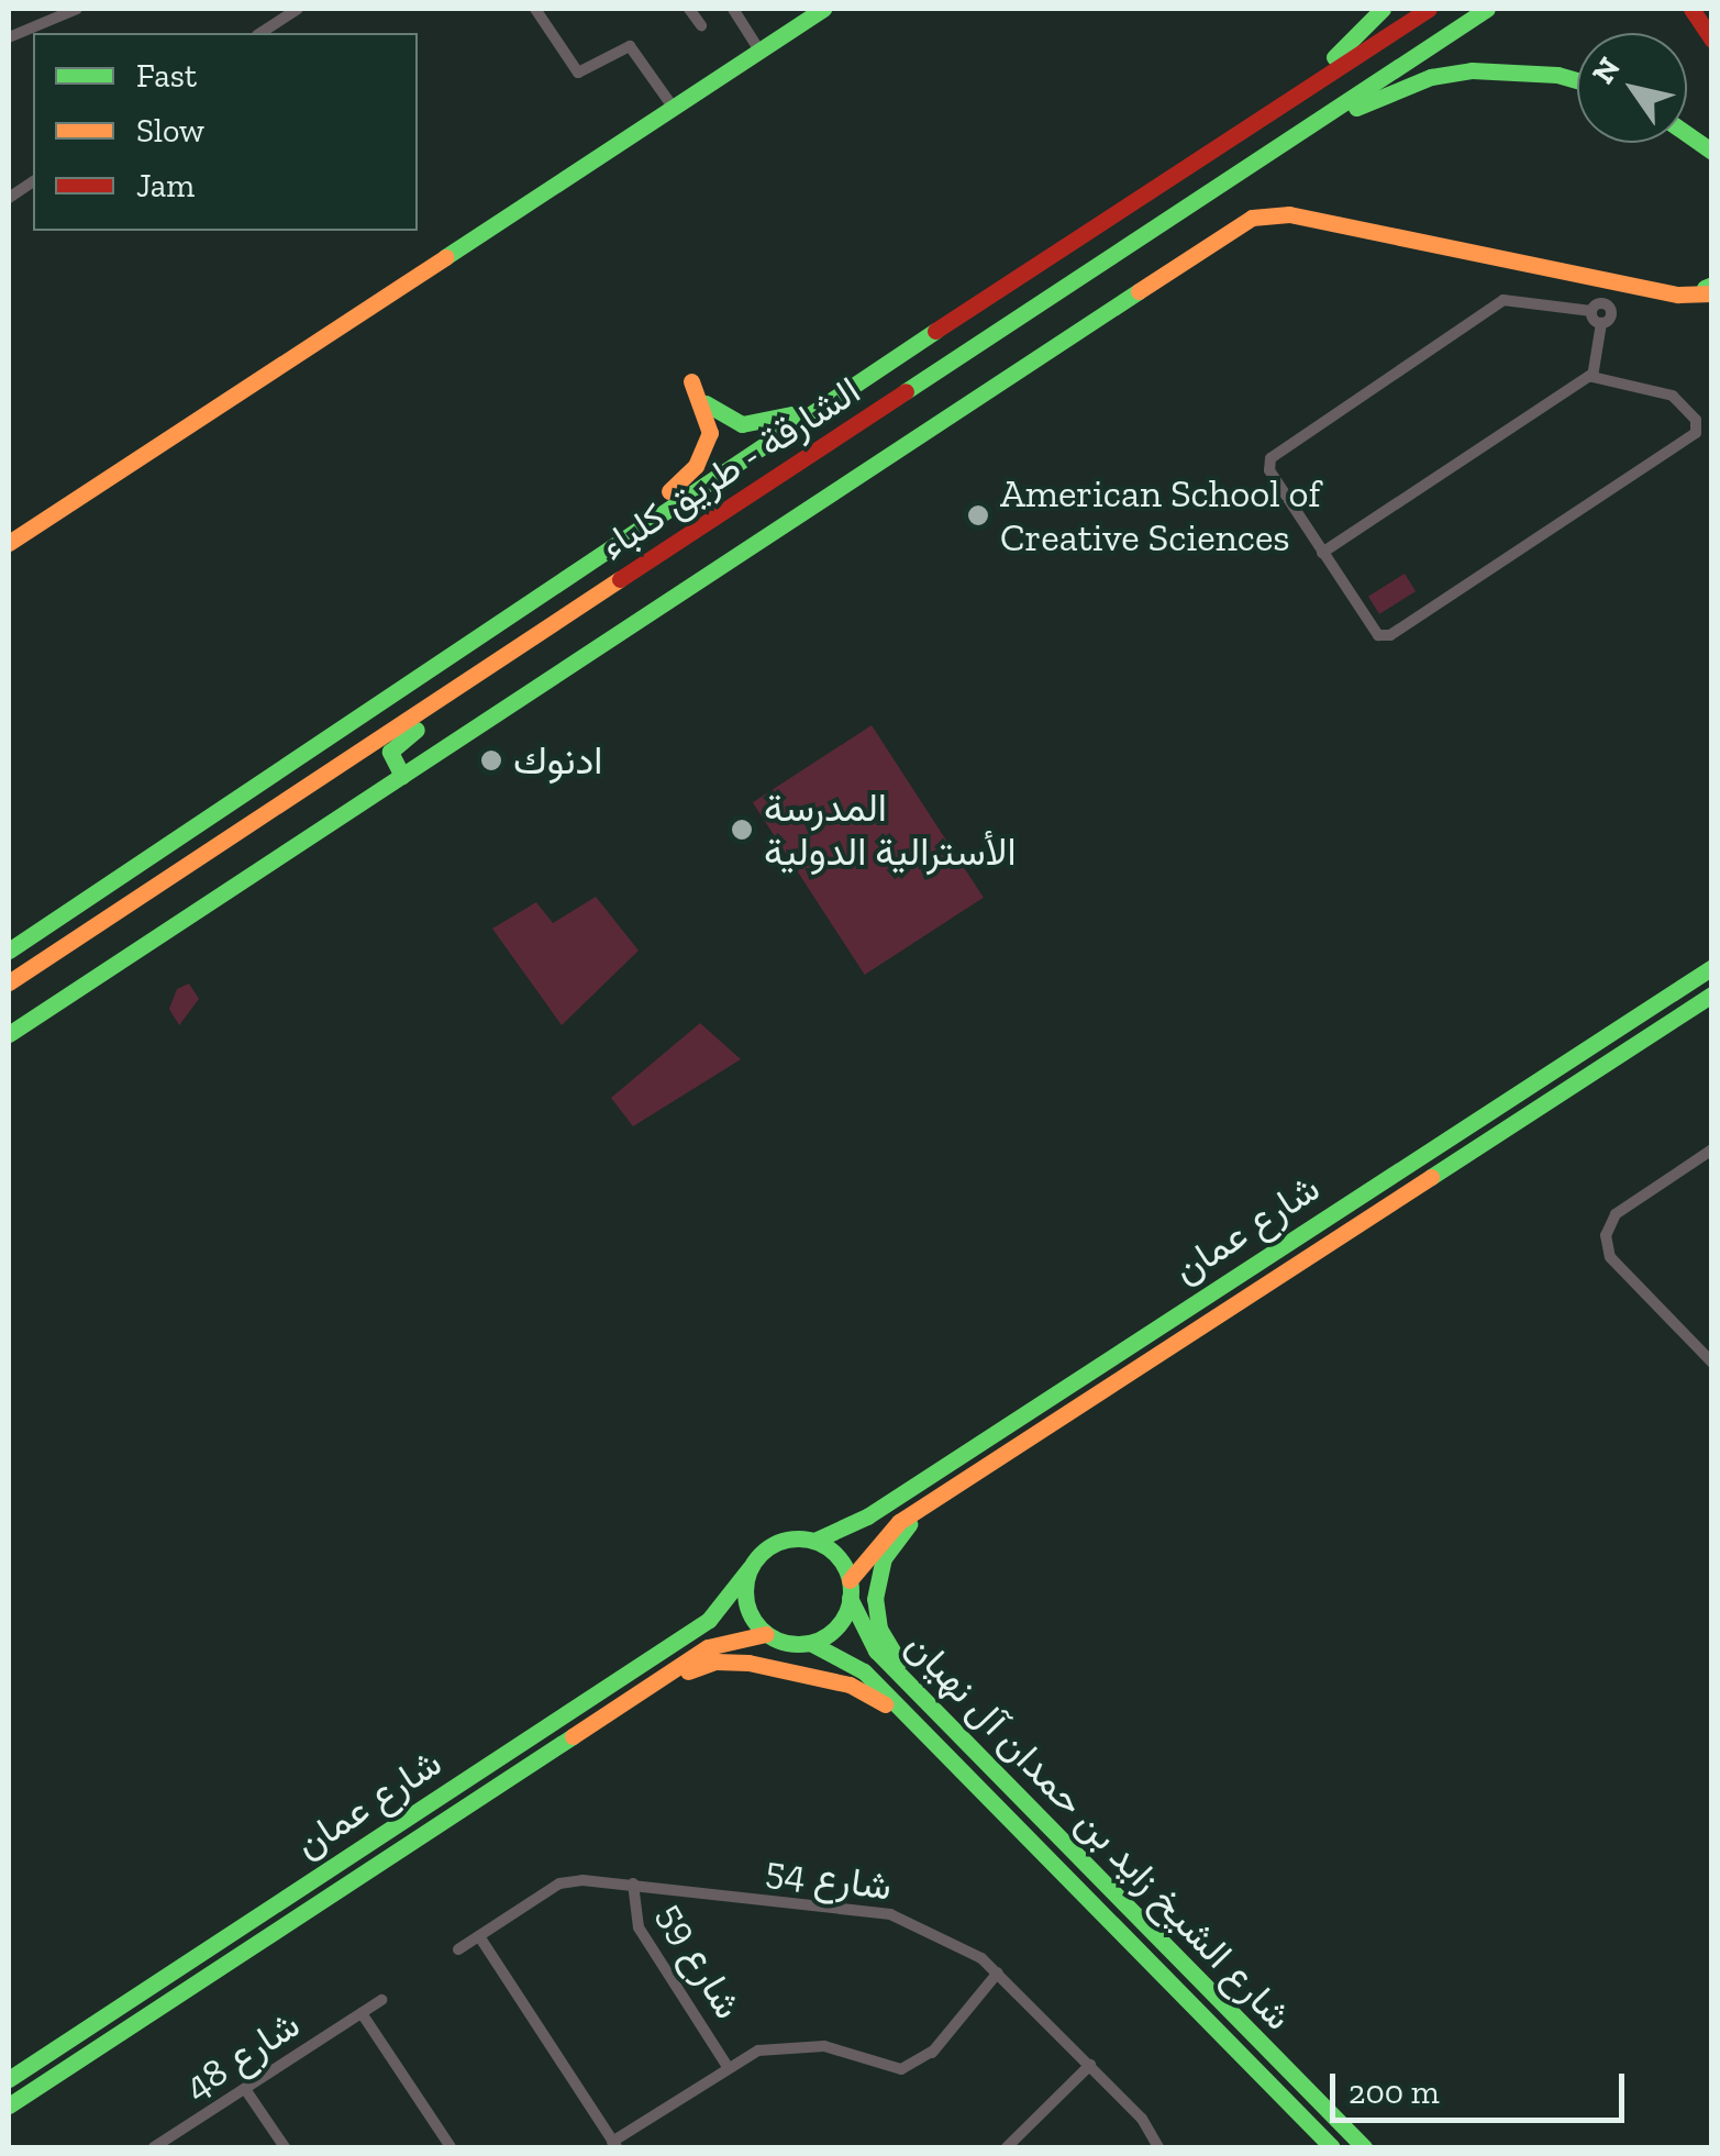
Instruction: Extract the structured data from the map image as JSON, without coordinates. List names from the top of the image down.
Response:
{
  "streets": {
    "main road": ["الشارقة - طريق كلباء", "شارع عمان", "شارع الشيخ زايد بن حمدان آل نهيان"],
    "street": ["شارع 54", "شارع 59", "شارع 48"]
  },
  "crossings": [
    ["شارع عمان", "شارع الشيخ زايد بن حمدان آل نهيان"],
    ["شارع 54", "شارع 59"]
  ],
  "places": ["American School of Creative Sciences", "ادنوك", "المدرسة الأسترالية الدولية"],
  "legend": ["Fast", "Slow", "Jam"],
  "scale_bar": "200 m",
  "north": "top left"
}
